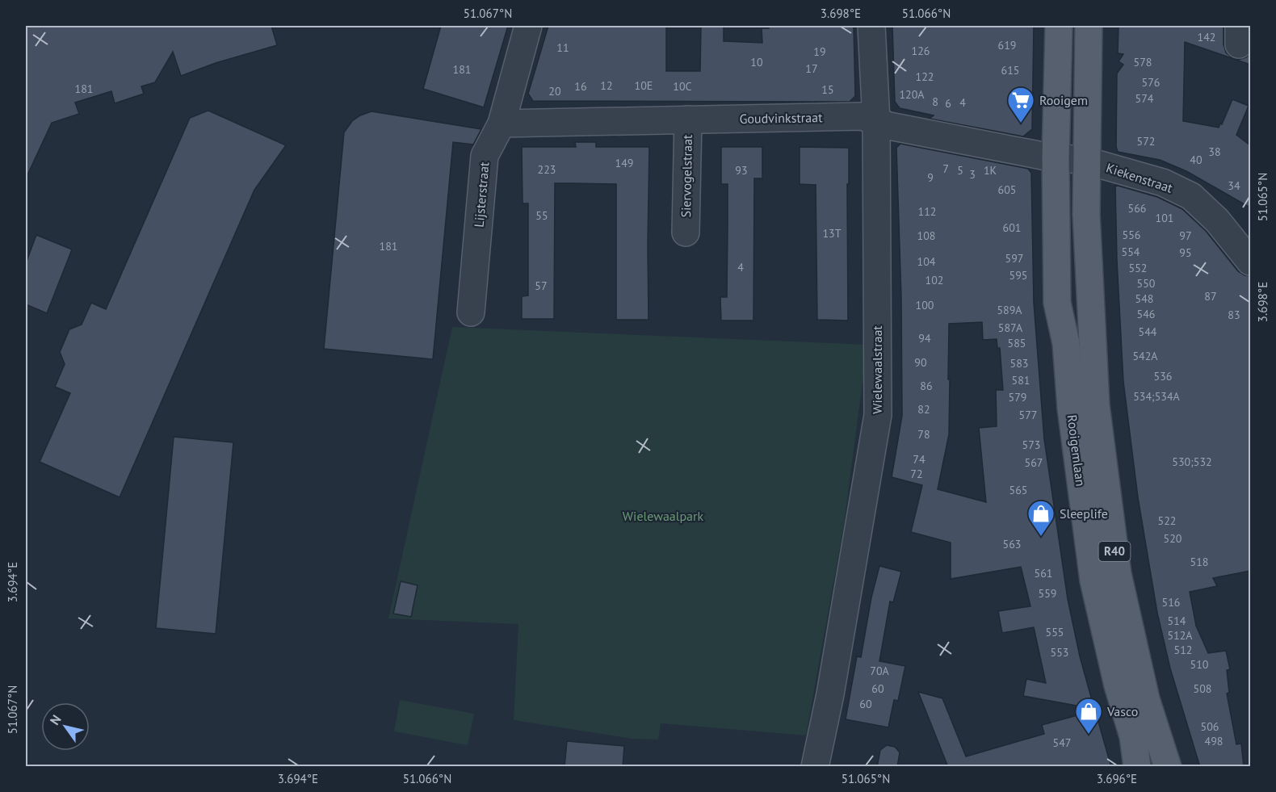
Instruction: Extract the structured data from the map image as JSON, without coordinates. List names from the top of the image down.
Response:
{
  "streets": {
    "main road": ["Rooigemlaan", "R40"],
    "street": [
      "Goudvinkstraat",
      "Siervogelstraat",
      "Kiekenstraat",
      "Lijsterstraat",
      "Wielewaalstraat"
    ]
  },
  "crossings": [
    ["Goudvinkstraat", "Siervogelstraat"],
    ["Goudvinkstraat", "Lijsterstraat"],
    ["Goudvinkstraat", "Wielewaalstraat"],
    ["Goudvinkstraat", "Rooigemlaan"],
    ["Kiekenstraat", "Rooigemlaan"]
  ],
  "parks": ["Wielewaalpark"],
  "places": {
    "supermarket": ["Rooigem"],
    "shop": ["Sleeplife", "Vasco"]
  },
  "house_numbers": [
    "142",
    "619",
    "11",
    "126",
    "19",
    "10",
    "578",
    "17",
    "181",
    "615",
    "122",
    "576",
    "12",
    "10E",
    "16",
    "10C",
    "181",
    "15",
    "20",
    "120A",
    "574",
    "8",
    "4",
    "6",
    "572",
    "38",
    "40",
    "149",
    "7",
    "223",
    "93",
    "5",
    "1K",
    "3",
    "9",
    "34",
    "605",
    "566",
    "112",
    "55",
    "101",
    "601",
    "13T",
    "556",
    "108",
    "97",
    "181",
    "554",
    "95",
    "597",
    "104",
    "4",
    "552",
    "595",
    "102",
    "550",
    "57",
    "87",
    "548",
    "100",
    "589A",
    "546",
    "83",
    "587A",
    "544",
    "94",
    "585",
    "542A",
    "90",
    "583",
    "536",
    "581",
    "86",
    "534;534A",
    "579",
    "82",
    "577",
    "78",
    "573",
    "74",
    "530;532",
    "567",
    "72",
    "565",
    "522",
    "520",
    "563",
    "518",
    "561",
    "559",
    "516",
    "514",
    "555",
    "512A",
    "512",
    "553",
    "510",
    "70A",
    "60",
    "508",
    "60",
    "506",
    "498",
    "547"
  ],
  "north": "top left",
  "coordinates": [
    "51.067°N",
    "3.698°E",
    "51.066°N",
    "51.065°N",
    "3.694°E",
    "3.696°E"
  ]
}
